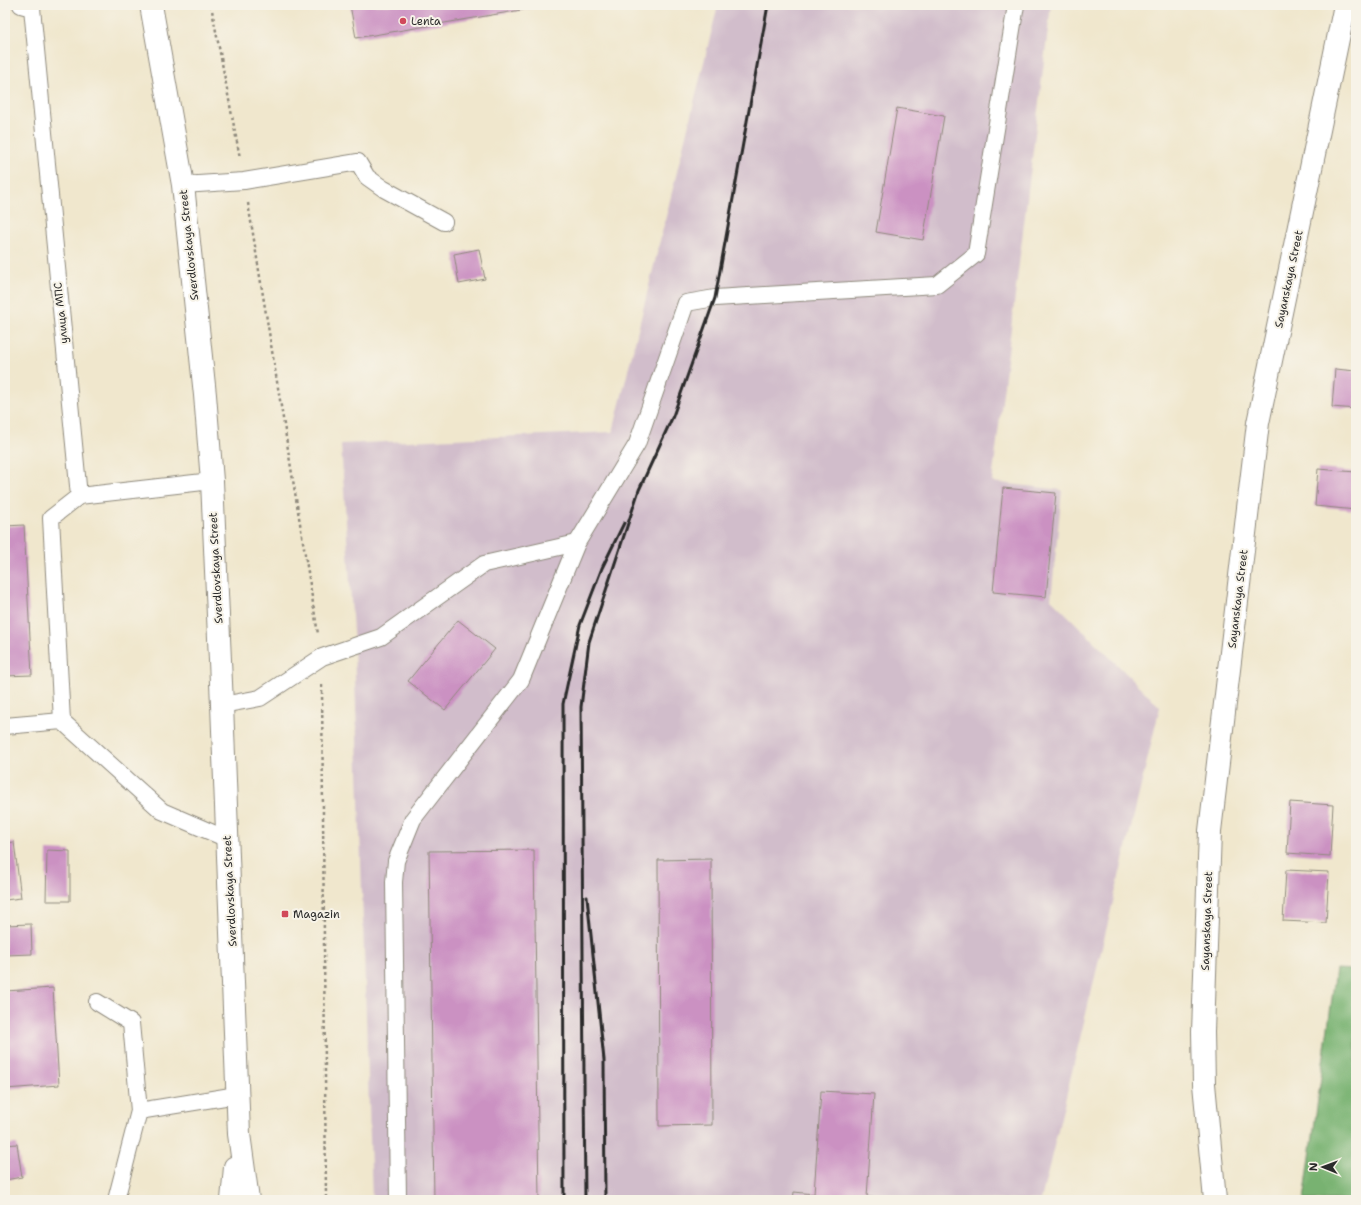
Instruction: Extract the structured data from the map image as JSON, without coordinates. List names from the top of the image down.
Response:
{
  "streets": {
    "main road": ["Sverdlovskaya Street", "Sayanskaya Street"],
    "lane": ["улица МПС"]
  },
  "places": {
    "other": ["Lenta"],
    "transit": ["Magazin"]
  },
  "north": "left"
}
